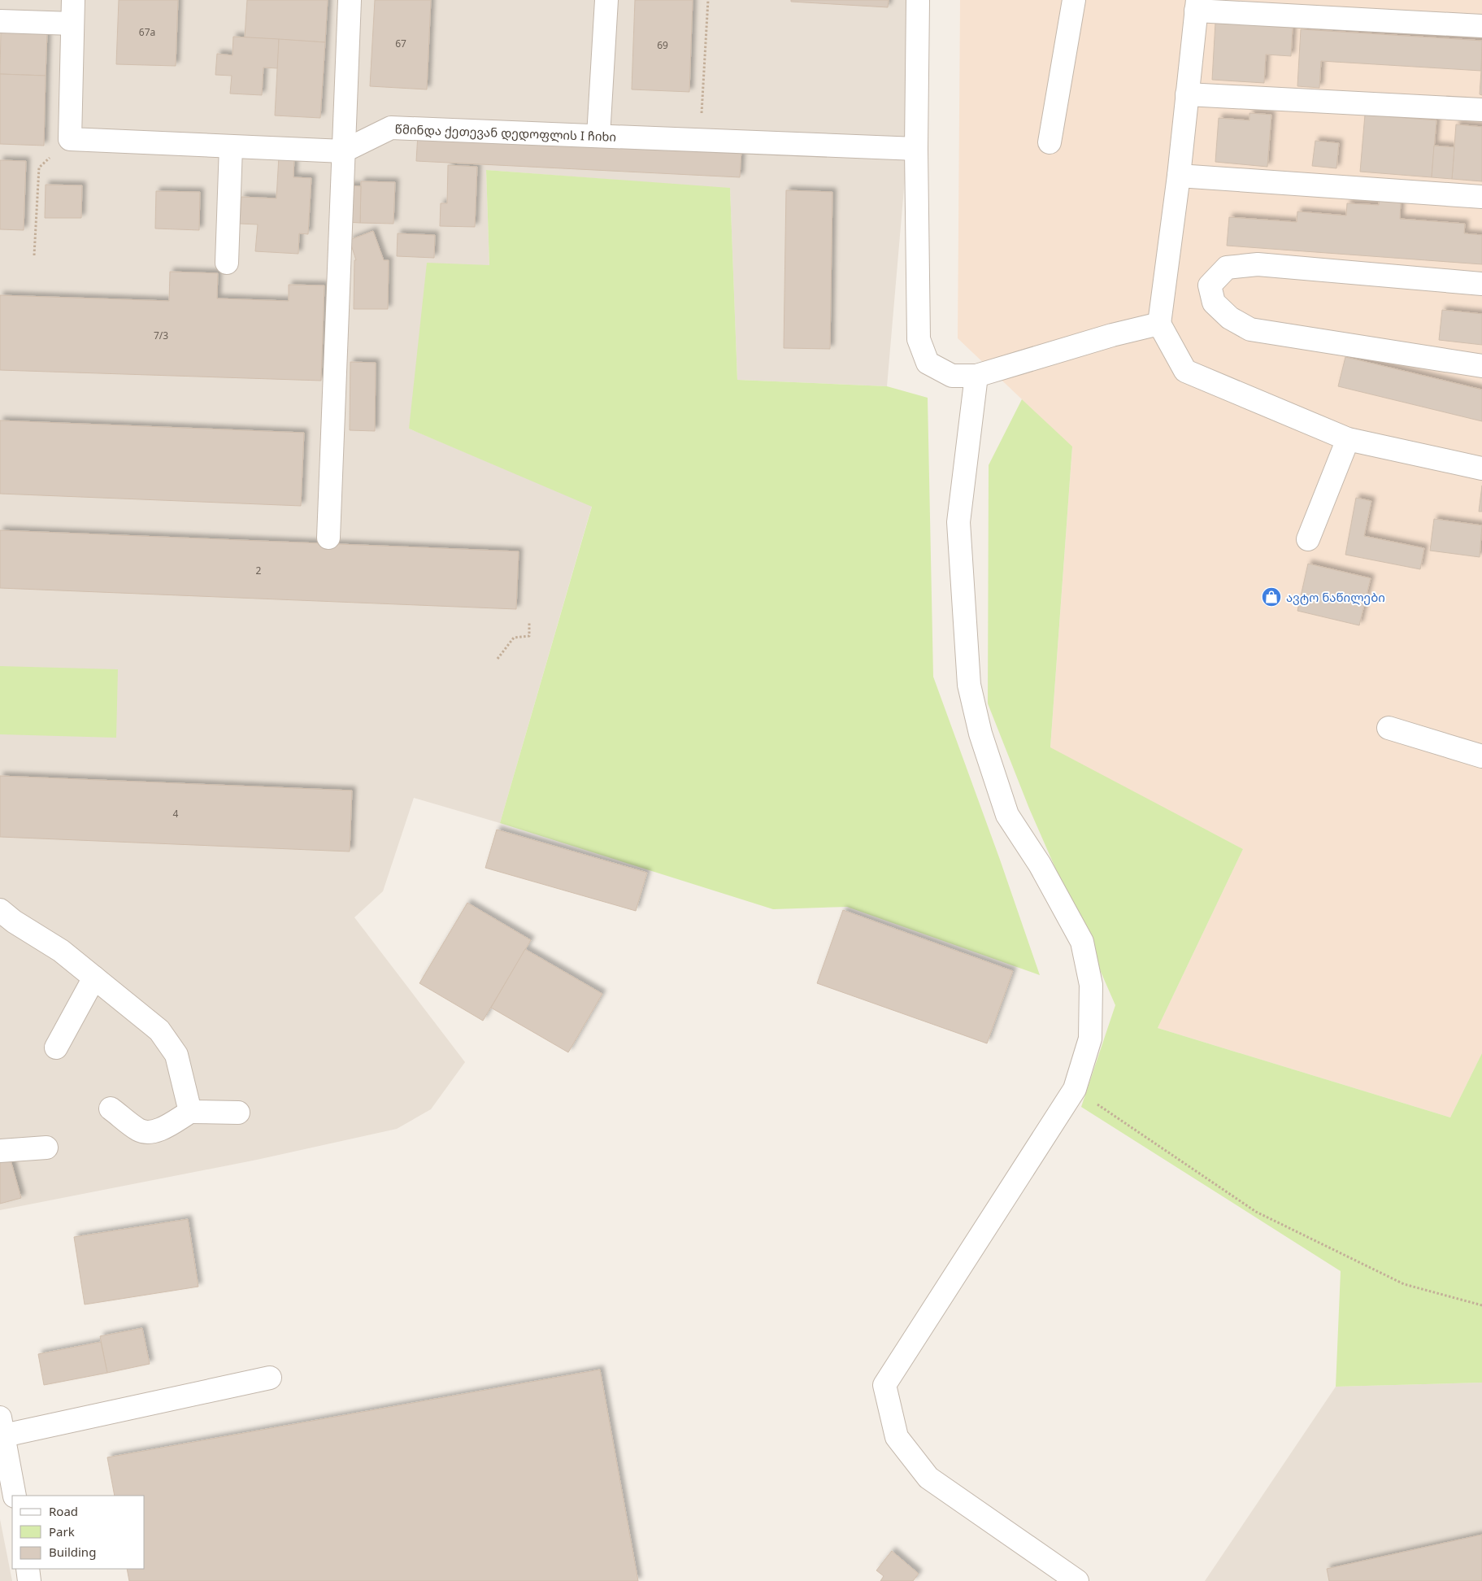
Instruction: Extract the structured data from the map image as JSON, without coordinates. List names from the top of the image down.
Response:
{
  "streets": {
    "street": ["წმინდა ქეთევან დედოფლის I ჩიხი"]
  },
  "places": {
    "shop": ["ავტო ნაწილები"]
  },
  "house_numbers": [
    "67a",
    "67",
    "69",
    "7/3",
    "2",
    "4"
  ],
  "legend": ["Road", "Park", "Building"]
}
